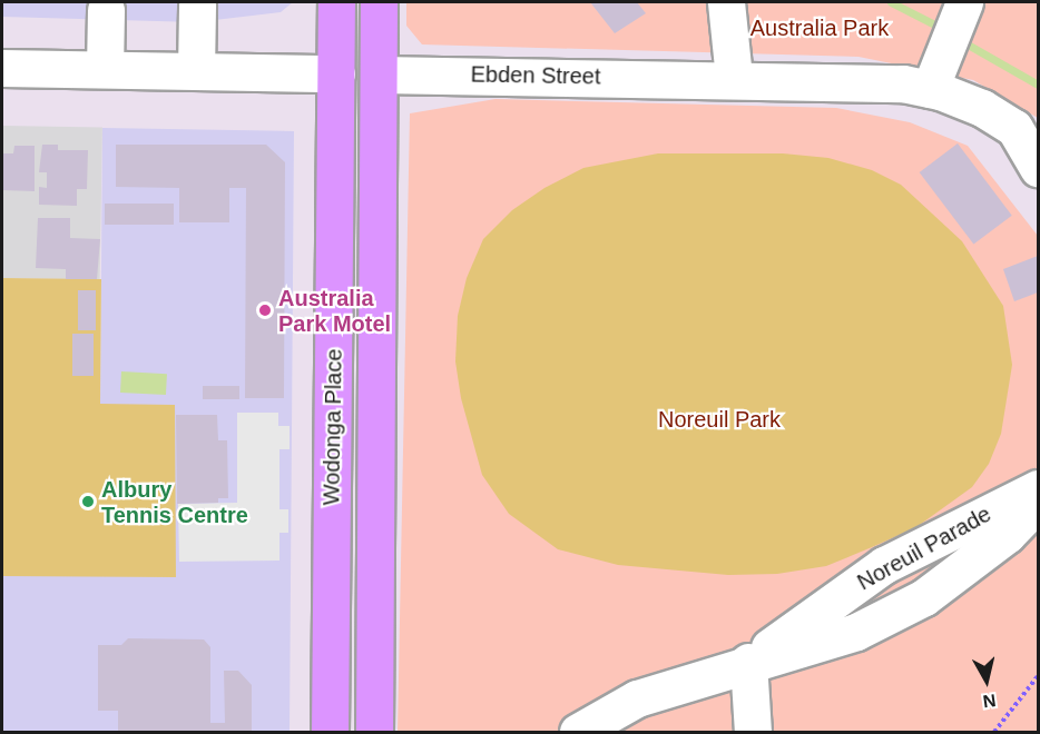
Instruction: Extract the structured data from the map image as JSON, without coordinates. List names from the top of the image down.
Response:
{
  "streets": {
    "main road": ["Ebden Street", "Wodonga Place"],
    "street": ["Noreuil Parade"]
  },
  "crossings": [
    ["Ebden Street", "Wodonga Place"]
  ],
  "parks": ["Australia Park", "Noreuil Park"],
  "places": ["Australia Park Motel", "Albury Tennis Centre"],
  "north": "bottom"
}
